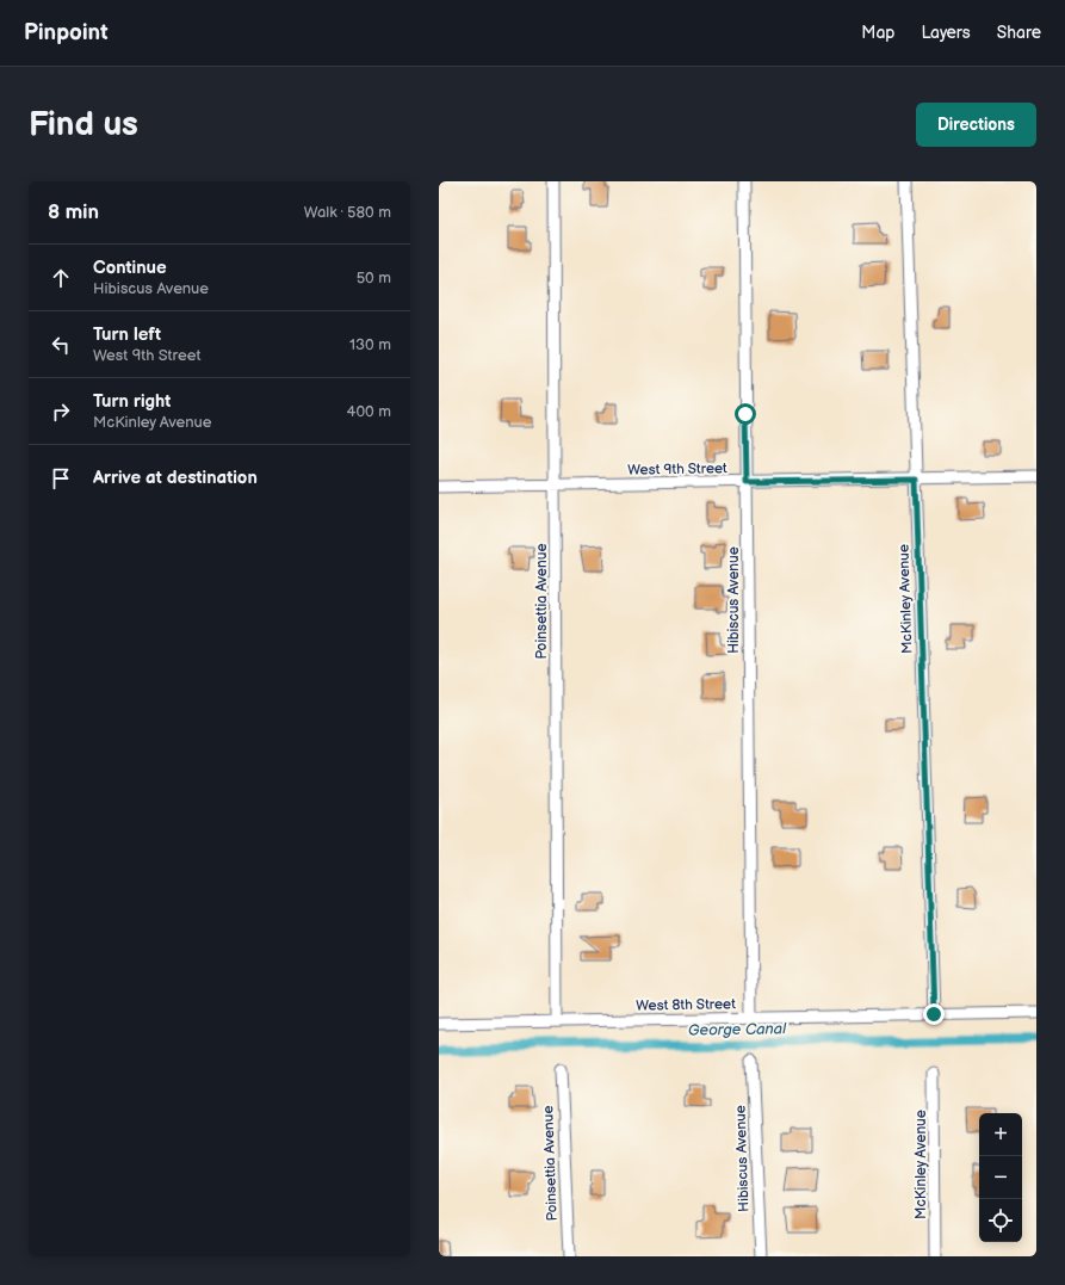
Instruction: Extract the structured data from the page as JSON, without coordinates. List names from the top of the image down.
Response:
{
  "streets": {
    "street": [
      "West 9th Street",
      "McKinley Avenue",
      "Hibiscus Avenue",
      "Poinsettia Avenue",
      "West 8th Street"
    ]
  },
  "crossings": [
    ["West 9th Street", "McKinley Avenue"],
    ["West 9th Street", "Hibiscus Avenue"],
    ["West 9th Street", "Poinsettia Avenue"],
    ["McKinley Avenue", "West 8th Street"],
    ["Hibiscus Avenue", "West 8th Street"],
    ["Poinsettia Avenue", "West 8th Street"]
  ],
  "water": ["George Canal"],
  "page": {
    "header": "Pinpoint",
    "nav": ["Map", "Layers", "Share"],
    "buttons": "Directions",
    "title": "Find us",
    "heading": ["8 min", "Walk · 580 m"],
    "list": [
      ["Continue", "Hibiscus Avenue", "50 m"],
      ["Turn left", "West 9th Street", "130 m"],
      ["Turn right", "McKinley Avenue", "400 m"],
      "Arrive at destination"
    ],
    "map_buttons": ["+", "−"]
  }
}
